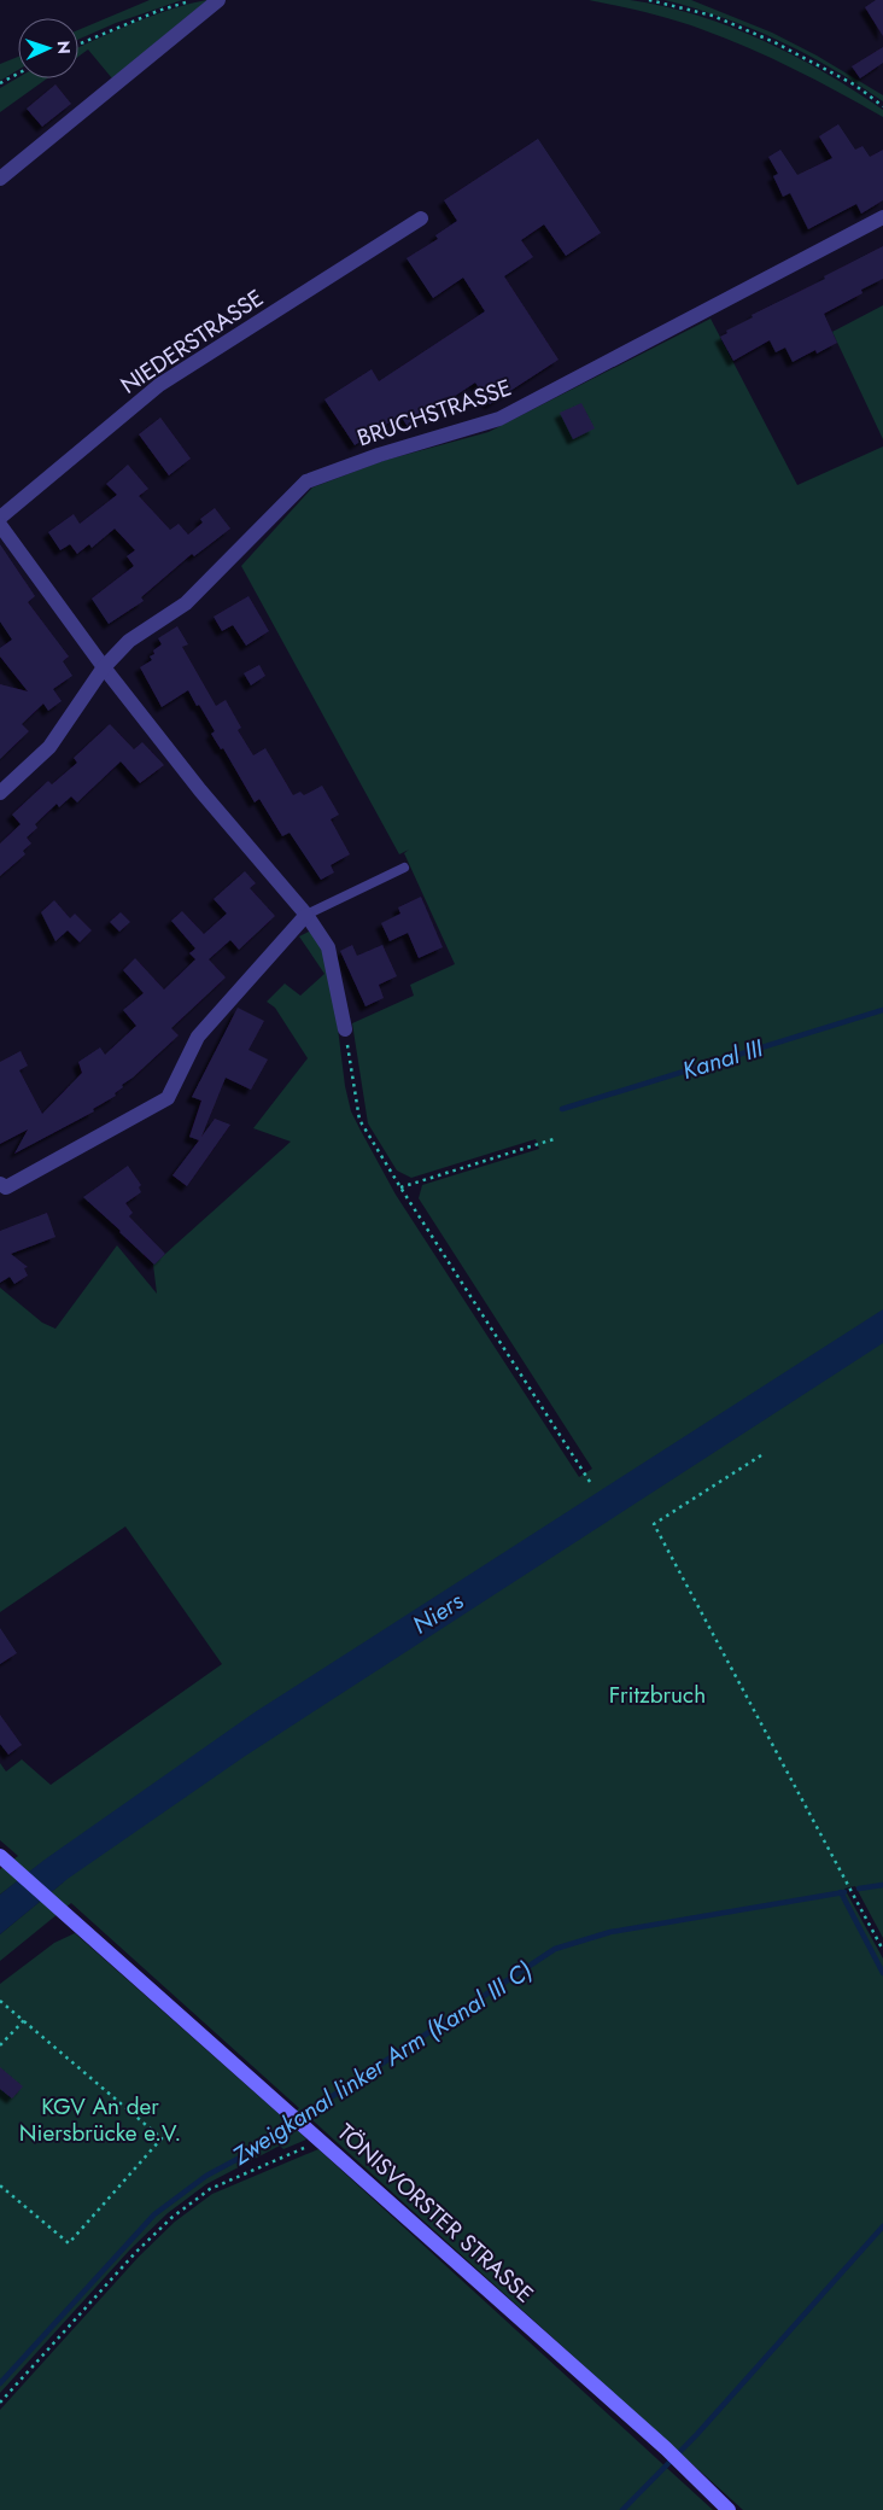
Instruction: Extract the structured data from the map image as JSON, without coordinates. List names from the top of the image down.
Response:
{
  "streets": {
    "main road": ["TÖNISVORSTER STRASSE"],
    "street": ["NIEDERSTRASSE", "BRUCHSTRASSE"]
  },
  "water": ["Kanal III", "Niers", "Zweigkanal linker Arm (Kanal III C)"],
  "parks": ["Fritzbruch", "KGV An der Niersbrücke e.V."],
  "north": "right"
}
